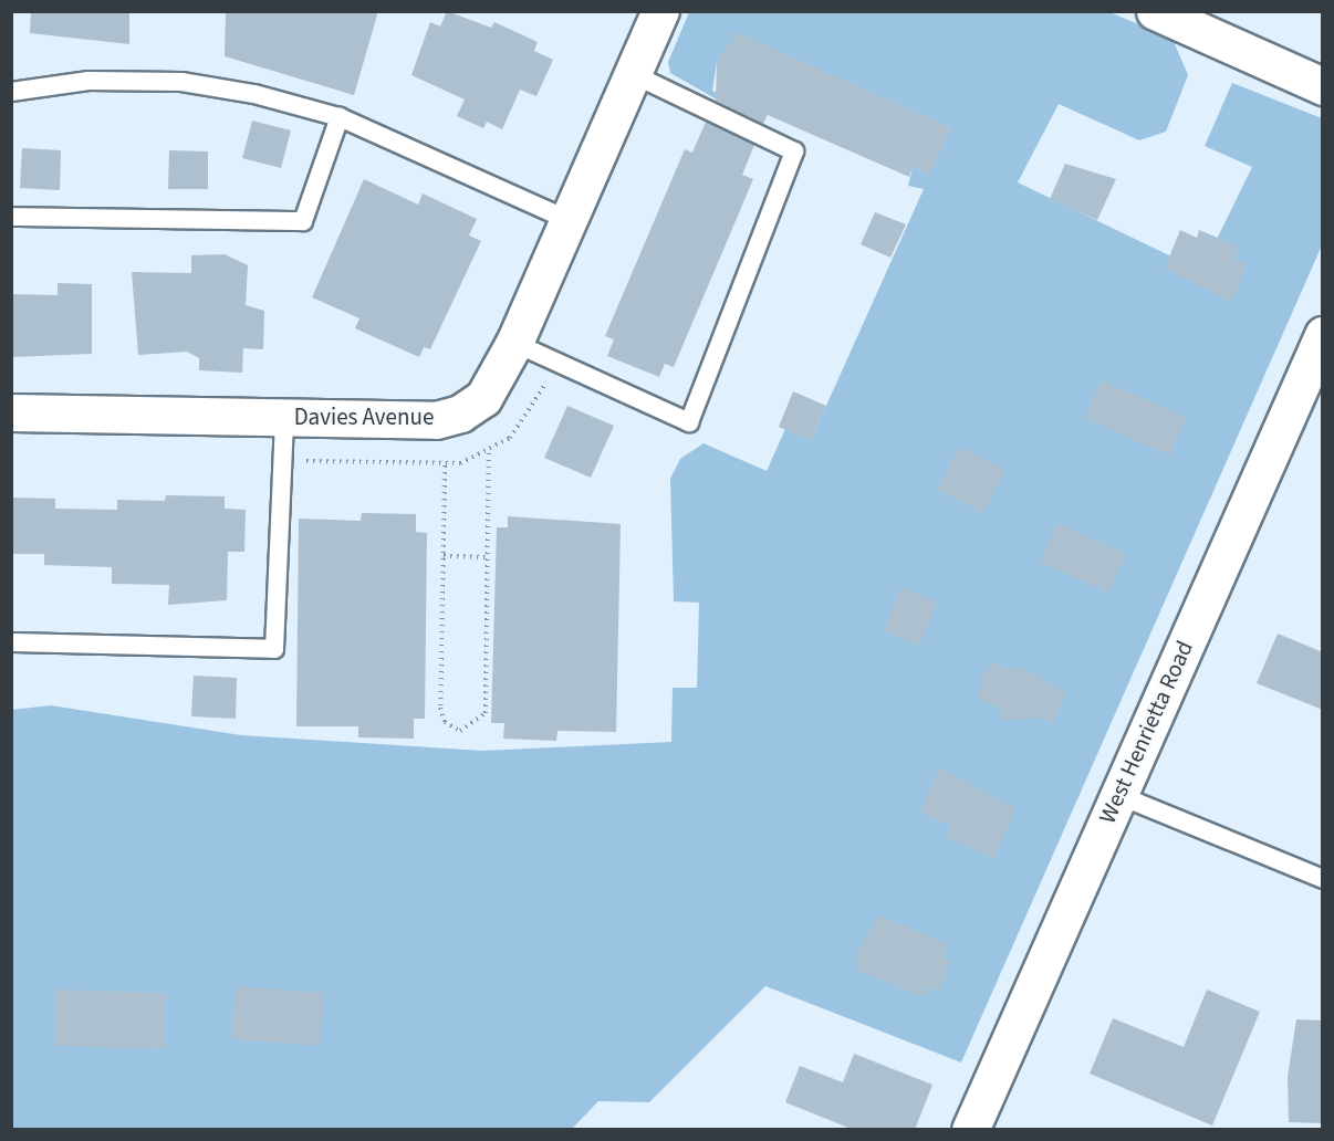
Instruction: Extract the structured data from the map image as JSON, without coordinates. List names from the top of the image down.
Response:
{
  "streets": {
    "street": ["Davies Avenue", "West Henrietta Road"]
  }
}
